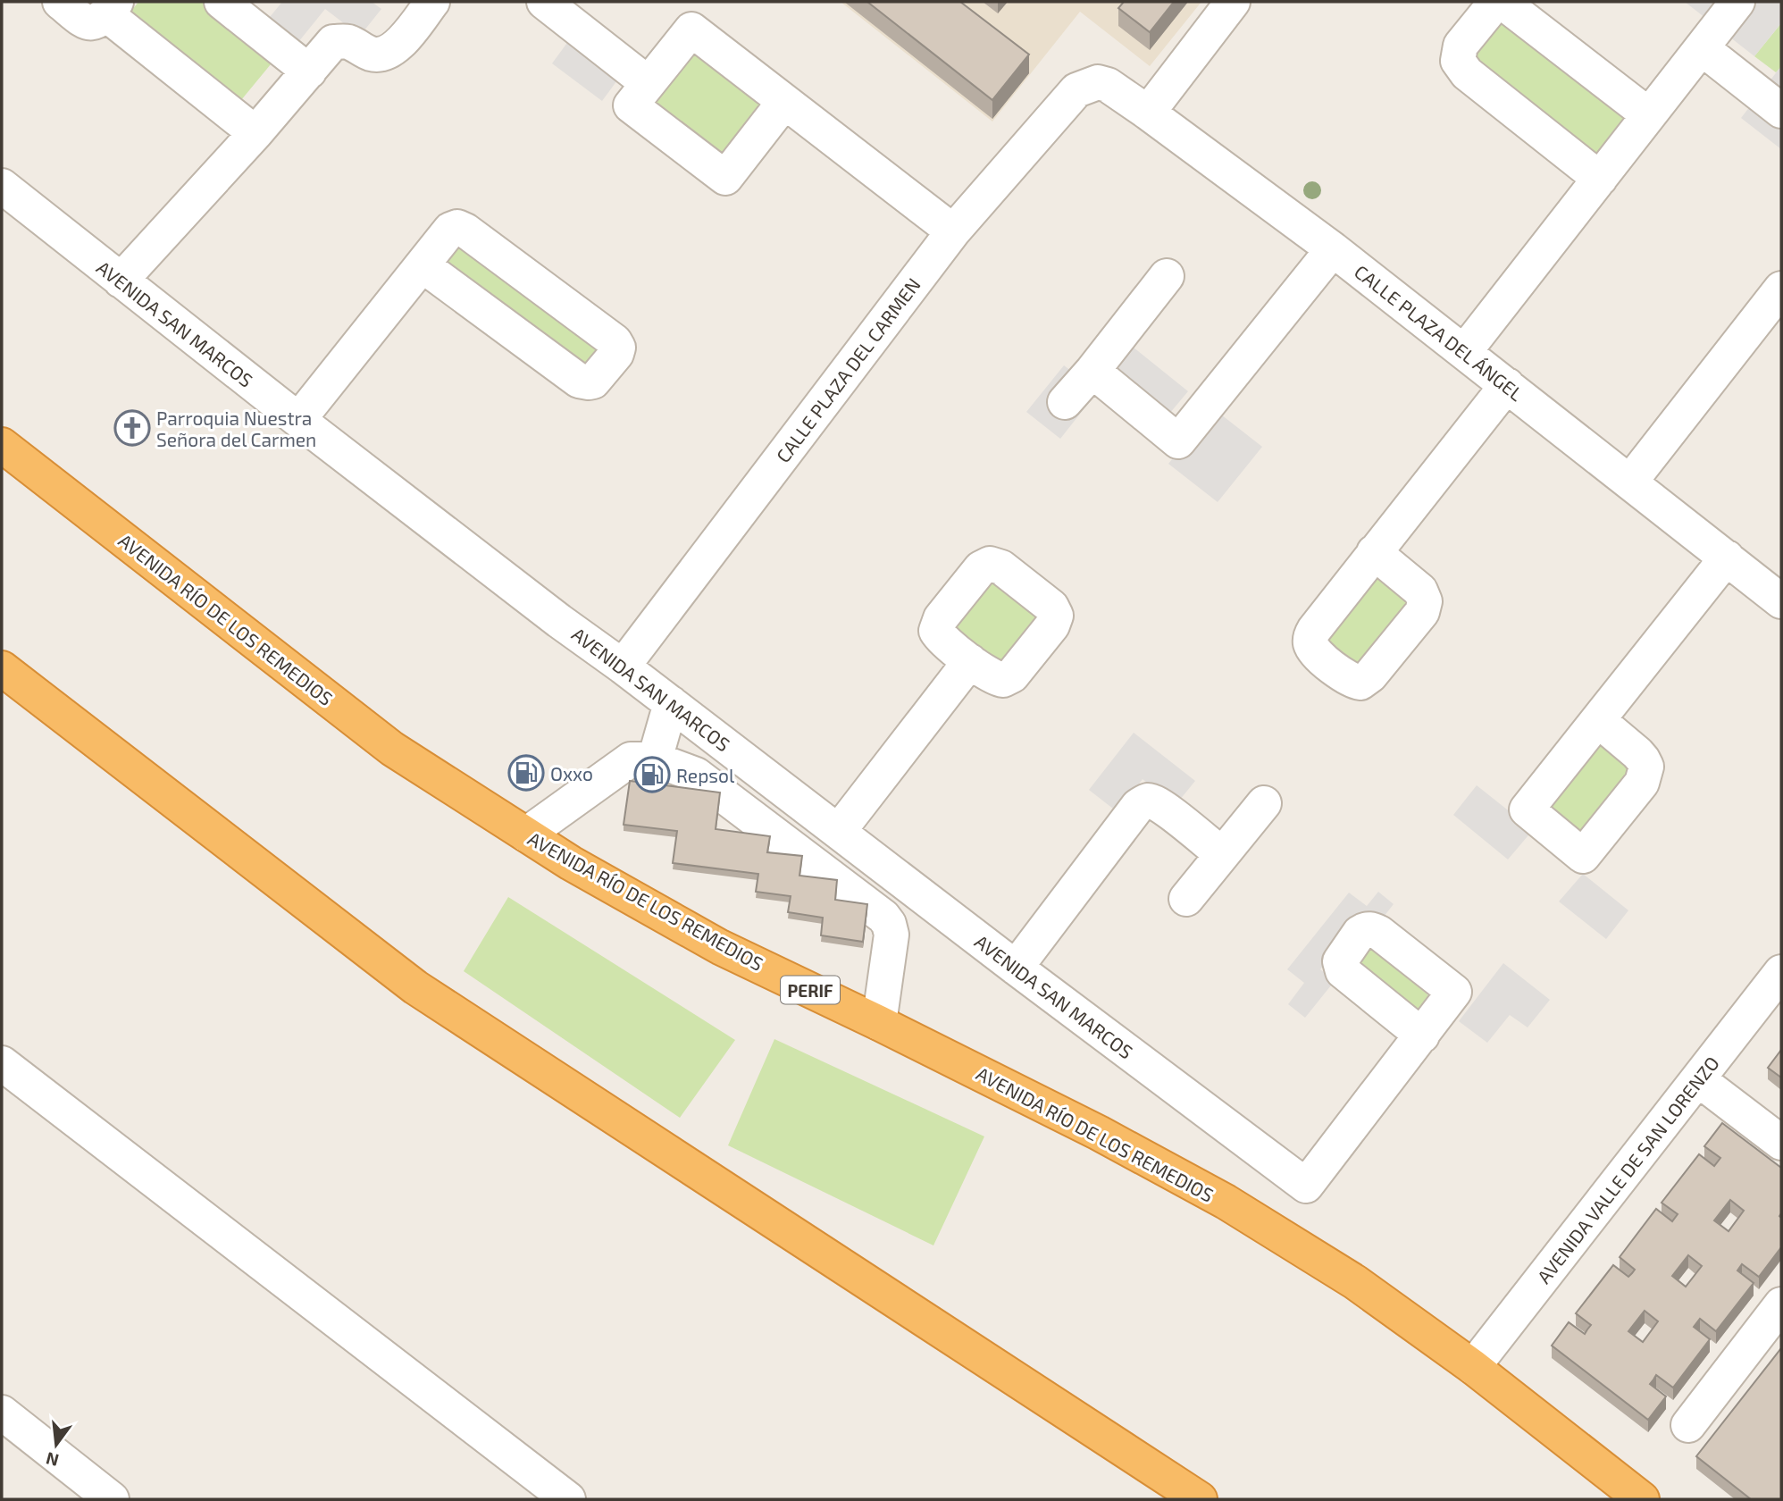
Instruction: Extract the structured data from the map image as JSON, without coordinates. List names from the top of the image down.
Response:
{
  "streets": {
    "highway": ["AVENIDA RÍO DE LOS REMEDIOS", "PERIF"],
    "street": [
      "AVENIDA SAN MARCOS",
      "CALLE PLAZA DEL ÁNGEL",
      "CALLE PLAZA DEL CARMEN",
      "AVENIDA VALLE DE SAN LORENZO"
    ]
  },
  "crossings": [
    ["AVENIDA SAN MARCOS", "CALLE PLAZA DEL CARMEN"],
    ["CALLE PLAZA DEL ÁNGEL", "CALLE PLAZA DEL CARMEN"],
    ["AVENIDA RÍO DE LOS REMEDIOS", "AVENIDA VALLE DE SAN LORENZO"]
  ],
  "places": {
    "church": ["Parroquia Nuestra Señora del Carmen"],
    "fuel station": ["Oxxo", "Repsol"]
  },
  "north": "bottom"
}
